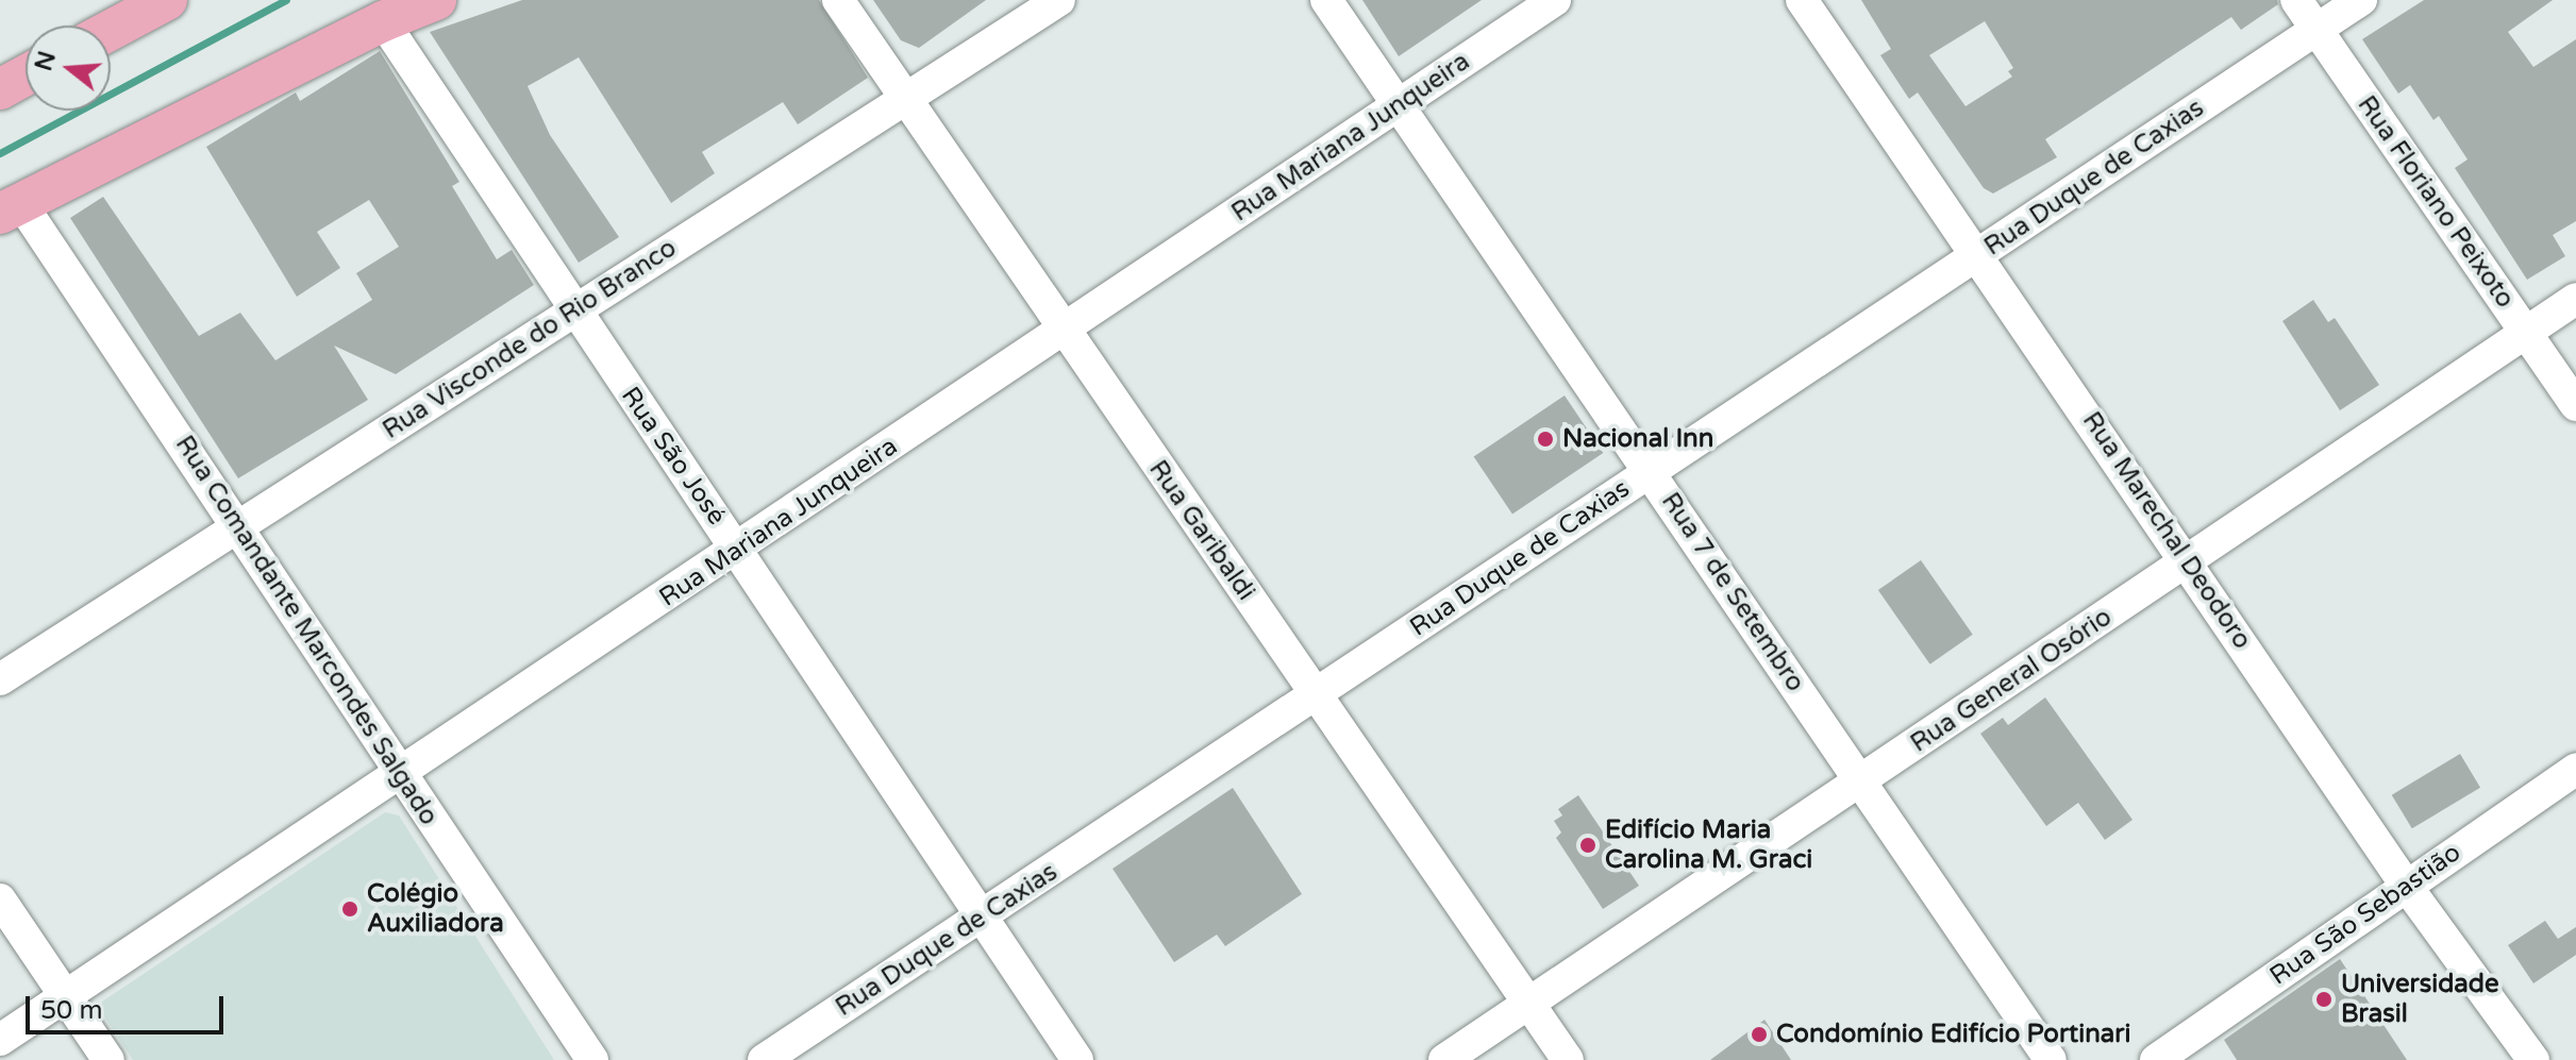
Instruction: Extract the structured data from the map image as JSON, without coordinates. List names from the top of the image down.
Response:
{
  "streets": {
    "street": [
      "Rua Mariana Junqueira",
      "Rua Duque de Caxias",
      "Rua Floriano Peixoto",
      "Rua Visconde do Rio Branco",
      "Rua São José",
      "Rua Garibaldi",
      "Rua Marechal Deodoro",
      "Rua 7 de Setembro",
      "Rua Comandante Marcondes Salgado",
      "Rua General Osório",
      "Rua São Sebastião"
    ]
  },
  "crossings": [
    ["Rua Mariana Junqueira", "Rua São José"],
    ["Rua Mariana Junqueira", "Rua Garibaldi"],
    ["Rua Mariana Junqueira", "Rua 7 de Setembro"],
    ["Rua Mariana Junqueira", "Rua Comandante Marcondes Salgado"],
    ["Rua Duque de Caxias", "Rua Floriano Peixoto"],
    ["Rua Duque de Caxias", "Rua São José"],
    ["Rua Duque de Caxias", "Rua Garibaldi"],
    ["Rua Duque de Caxias", "Rua Marechal Deodoro"],
    ["Rua Duque de Caxias", "Rua 7 de Setembro"],
    ["Rua Floriano Peixoto", "Rua General Osório"],
    ["Rua Visconde do Rio Branco", "Rua São José"],
    ["Rua Visconde do Rio Branco", "Rua Garibaldi"],
    ["Rua Visconde do Rio Branco", "Rua Comandante Marcondes Salgado"],
    ["Rua Garibaldi", "Rua General Osório"],
    ["Rua Marechal Deodoro", "Rua General Osório"],
    ["Rua Marechal Deodoro", "Rua São Sebastião"],
    ["Rua 7 de Setembro", "Rua General Osório"]
  ],
  "places": [
    "Nacional Inn",
    "Edifício Maria Carolina M. Graci",
    "Colégio Auxiliadora",
    "Universidade Brasil",
    "Condomínio Edifício Portinari"
  ],
  "scale_bar": "50 m",
  "north": "left"
}
